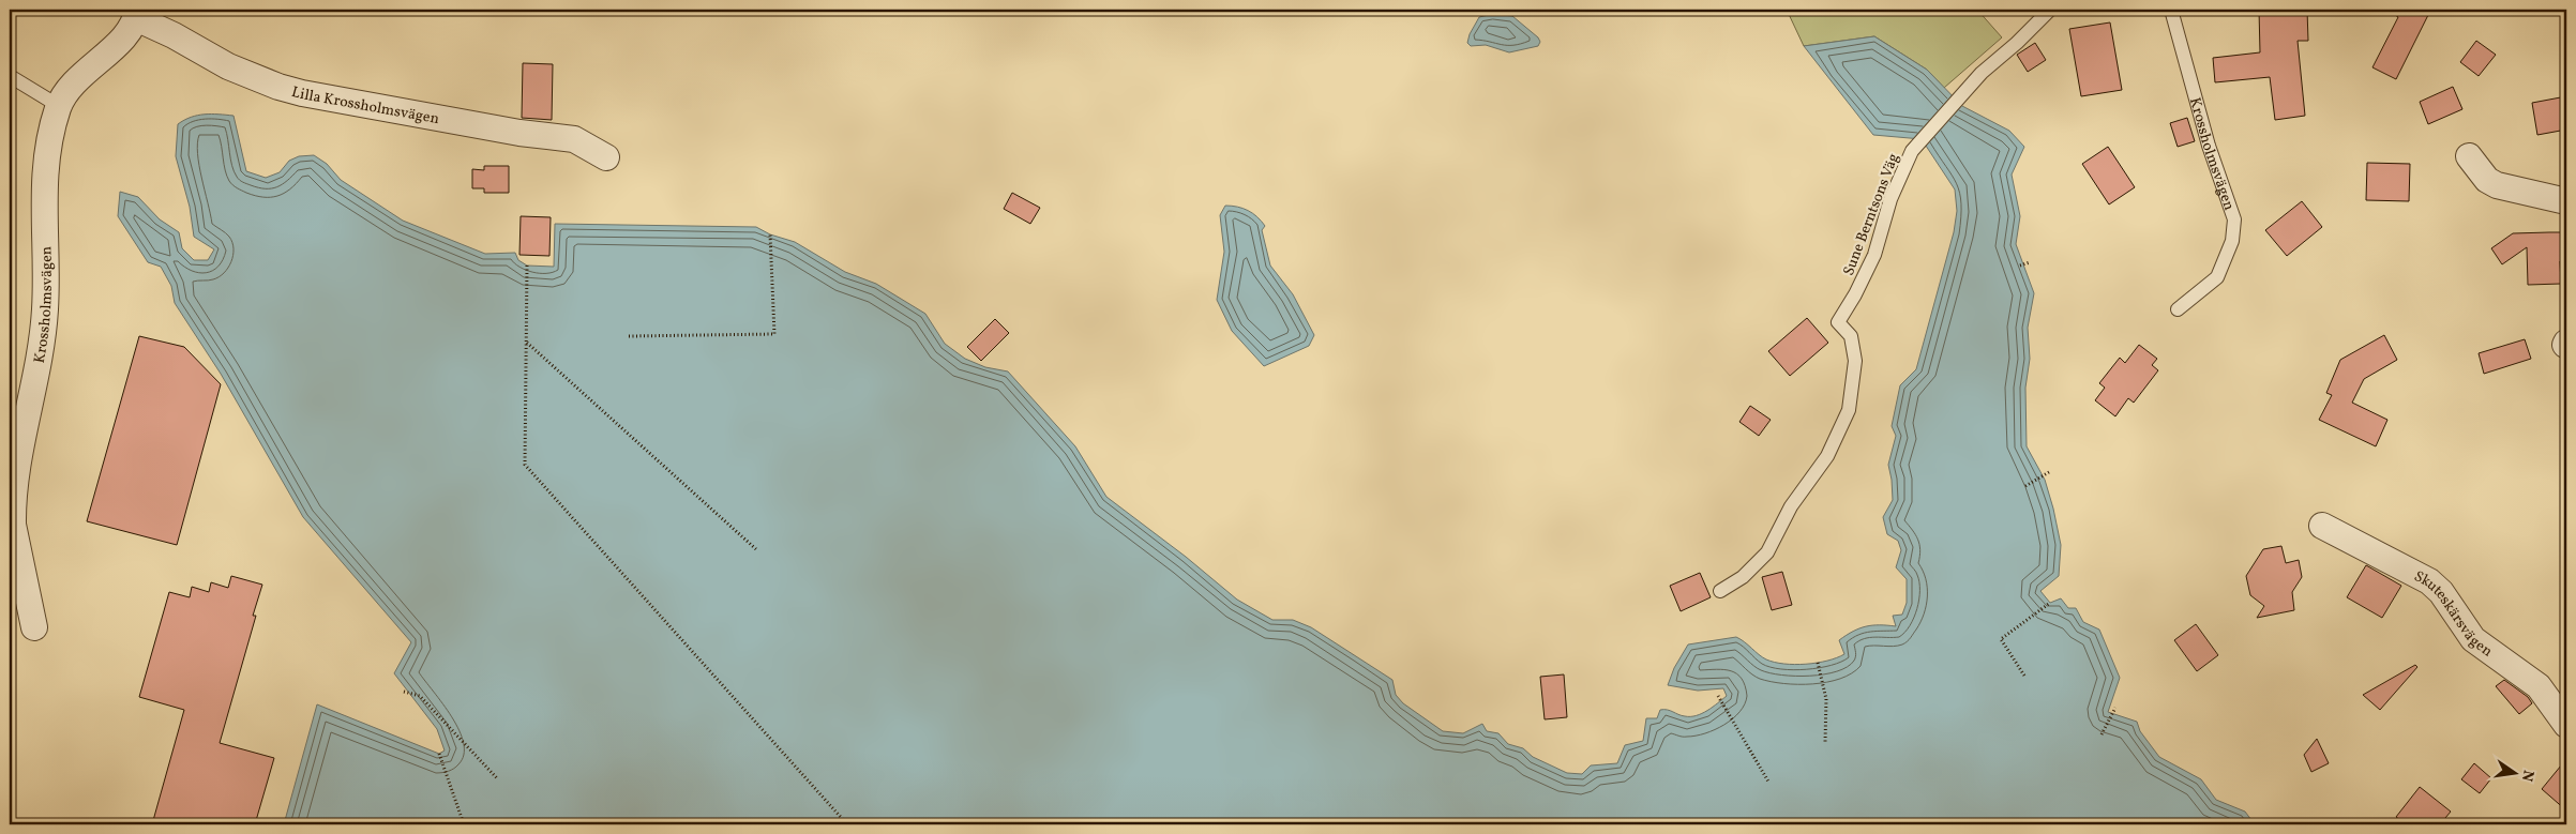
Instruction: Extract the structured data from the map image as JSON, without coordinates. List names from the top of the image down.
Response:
{
  "streets": {
    "street": ["Lilla Krossholmsvägen", "Krossholmsvägen", "Skuteskärsvägen"],
    "lane": ["Sune Berntsons Väg"]
  },
  "crossings": [
    ["Lilla Krossholmsvägen", "Krossholmsvägen"]
  ],
  "north": "right"
}
